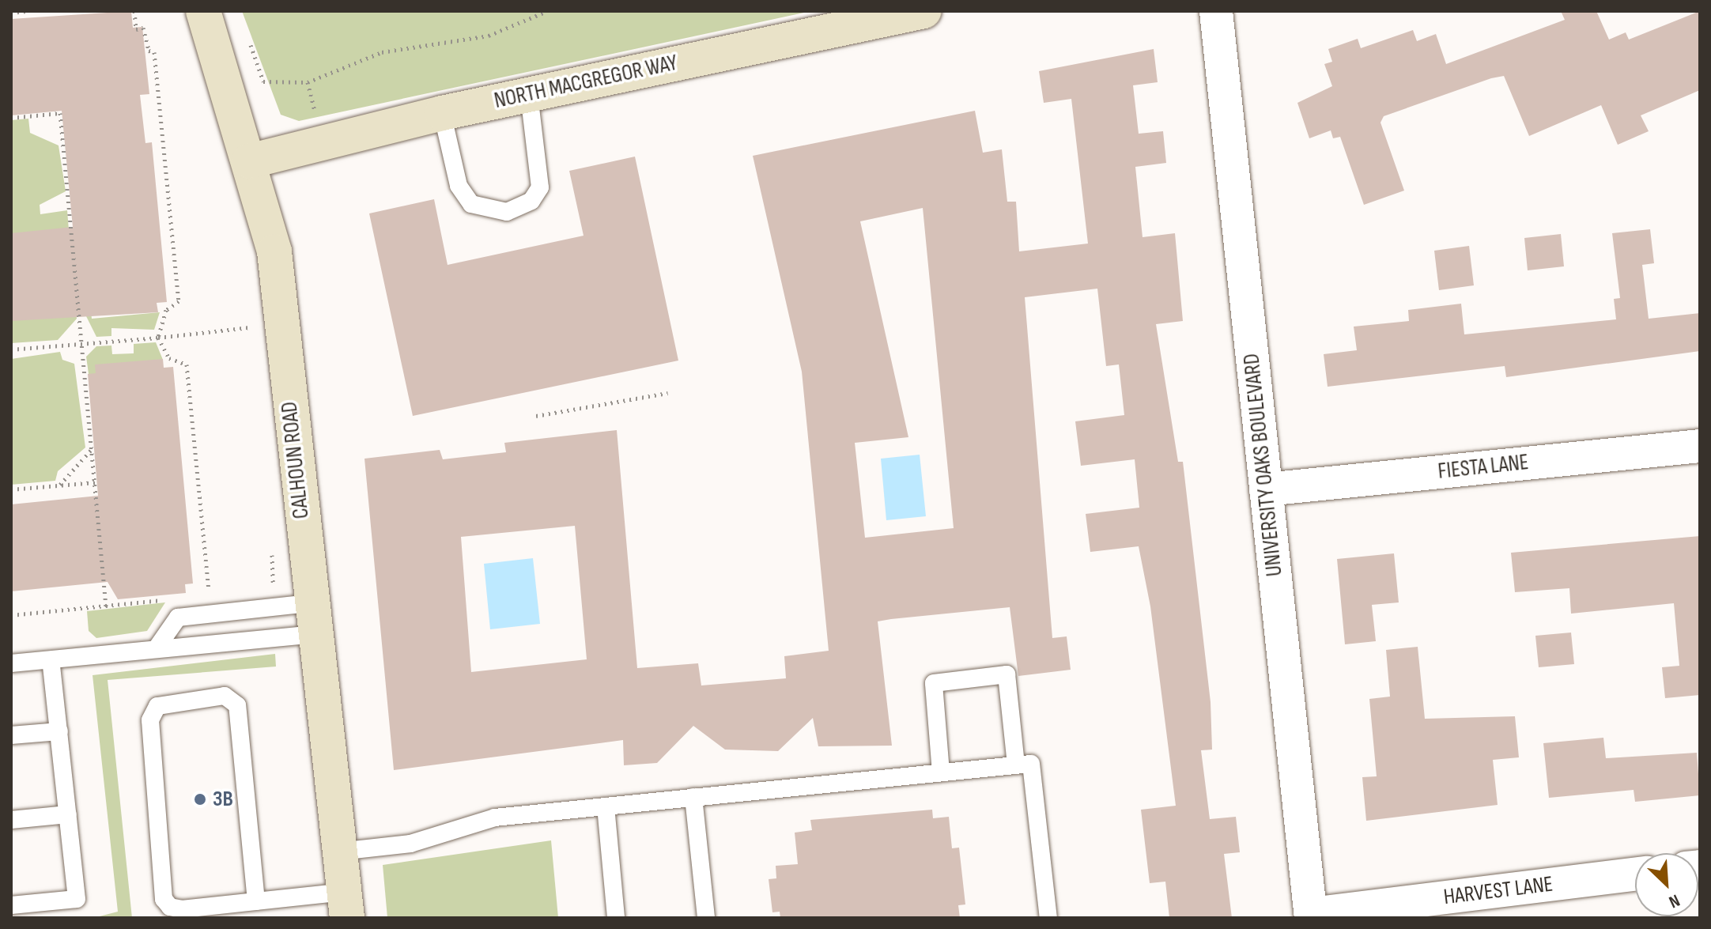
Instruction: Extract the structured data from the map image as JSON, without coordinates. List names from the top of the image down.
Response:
{
  "streets": {
    "street": [
      "NORTH MACGREGOR WAY",
      "CALHOUN ROAD",
      "UNIVERSITY OAKS BOULEVARD",
      "FIESTA LANE",
      "HARVEST LANE"
    ]
  },
  "crossings": [
    ["NORTH MACGREGOR WAY", "CALHOUN ROAD"],
    ["UNIVERSITY OAKS BOULEVARD", "FIESTA LANE"],
    ["UNIVERSITY OAKS BOULEVARD", "HARVEST LANE"]
  ],
  "places": ["3B"],
  "north": "bottom right"
}
